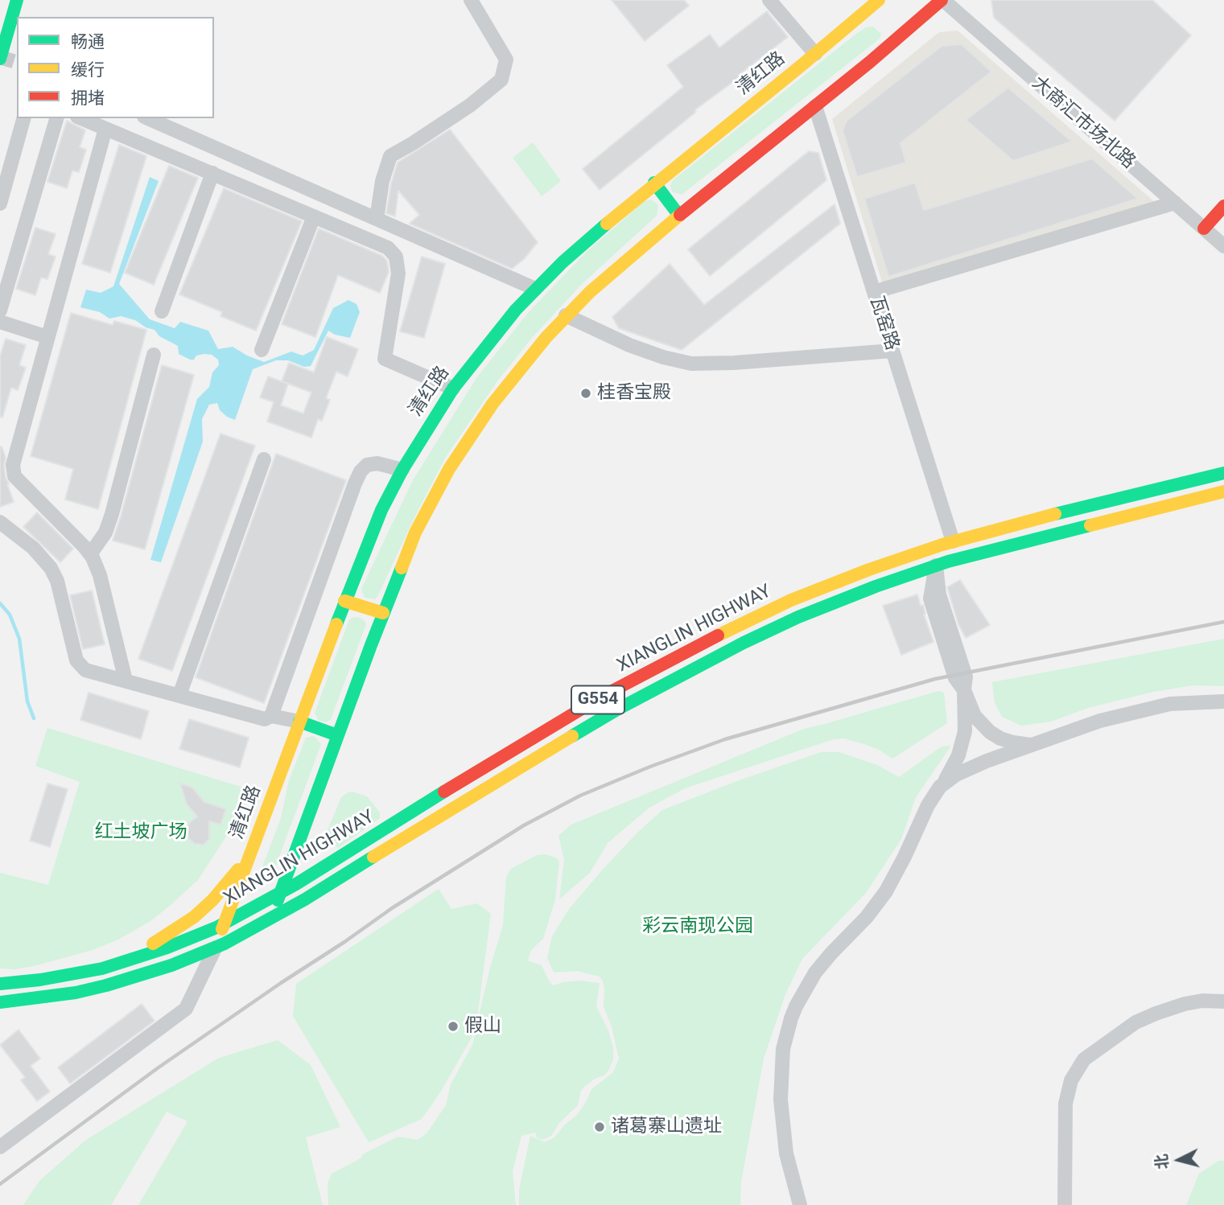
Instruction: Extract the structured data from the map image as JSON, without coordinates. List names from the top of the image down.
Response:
{
  "streets": {
    "main road": ["清红路", "XIANGLIN HIGHWAY", "G554"],
    "street": ["大商汇市场北路", "瓦窑路"]
  },
  "crossings": [
    ["清红路", "XIANGLIN HIGHWAY"],
    ["瓦窑路", "XIANGLIN HIGHWAY"]
  ],
  "parks": ["红土坡广场", "彩云南现公园"],
  "places": ["桂香宝殿", "假山", "诸葛寨山遗址"],
  "legend": ["畅通", "缓行", "拥堵"],
  "north": "left"
}
